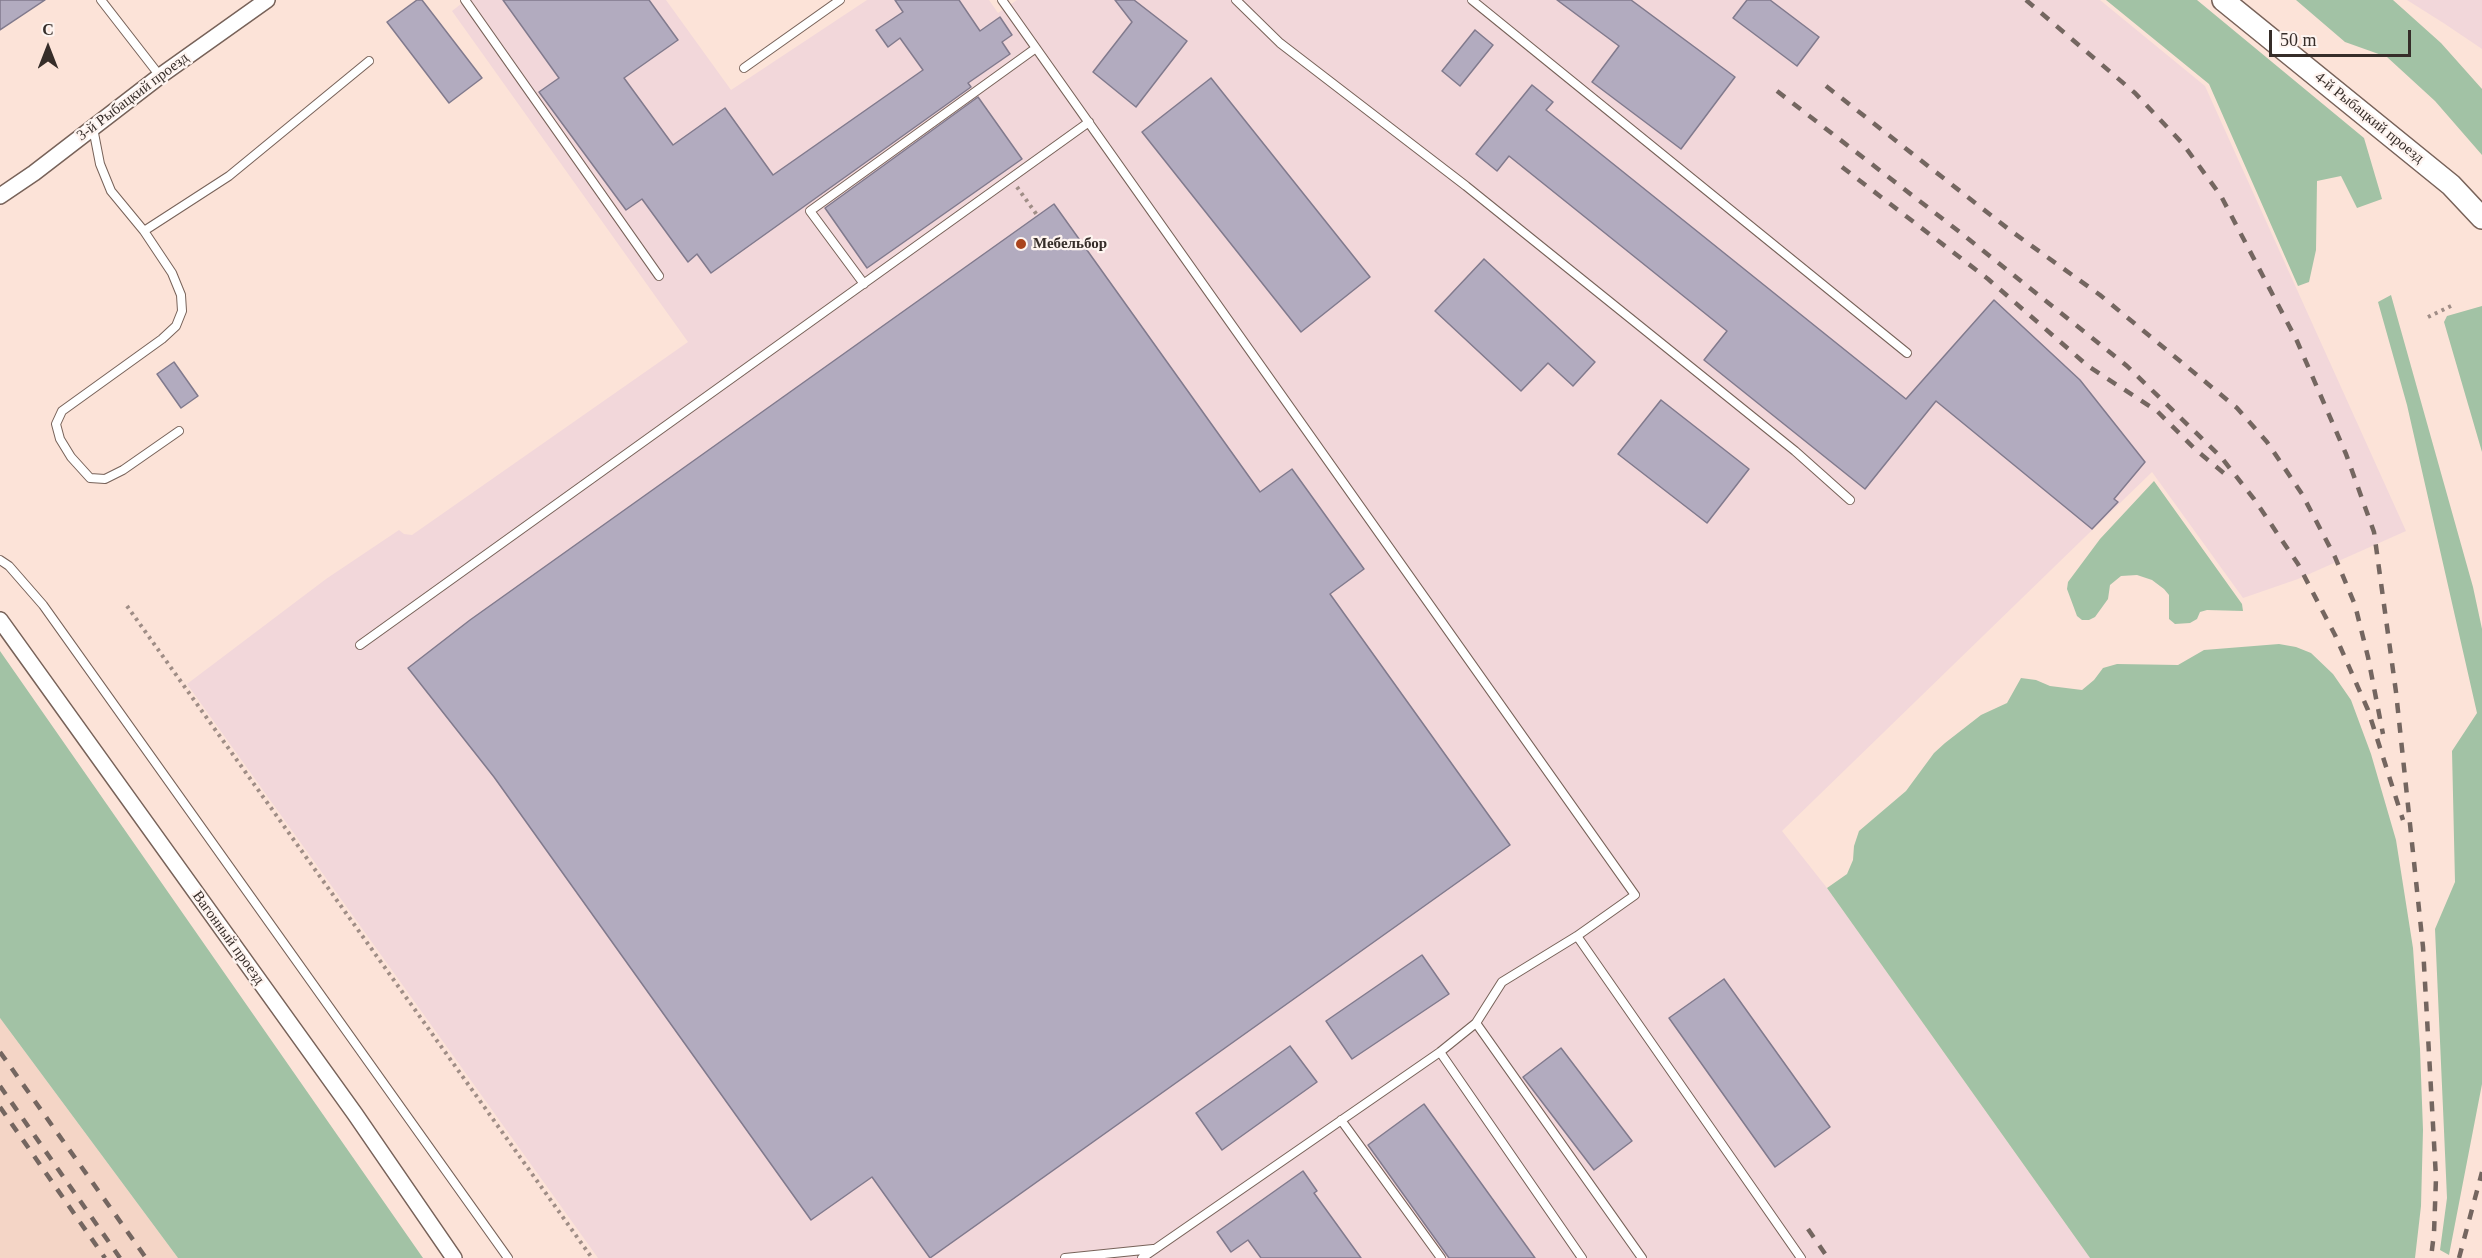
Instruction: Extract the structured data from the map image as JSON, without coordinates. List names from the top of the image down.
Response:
{
  "streets": {
    "street": ["3-й Рыбацкий проезд", "4-й Рыбацкий проезд", "Вагонный проезд"]
  },
  "places": ["Мебельбор"],
  "scale_bar": "50 m",
  "north": "top"
}
